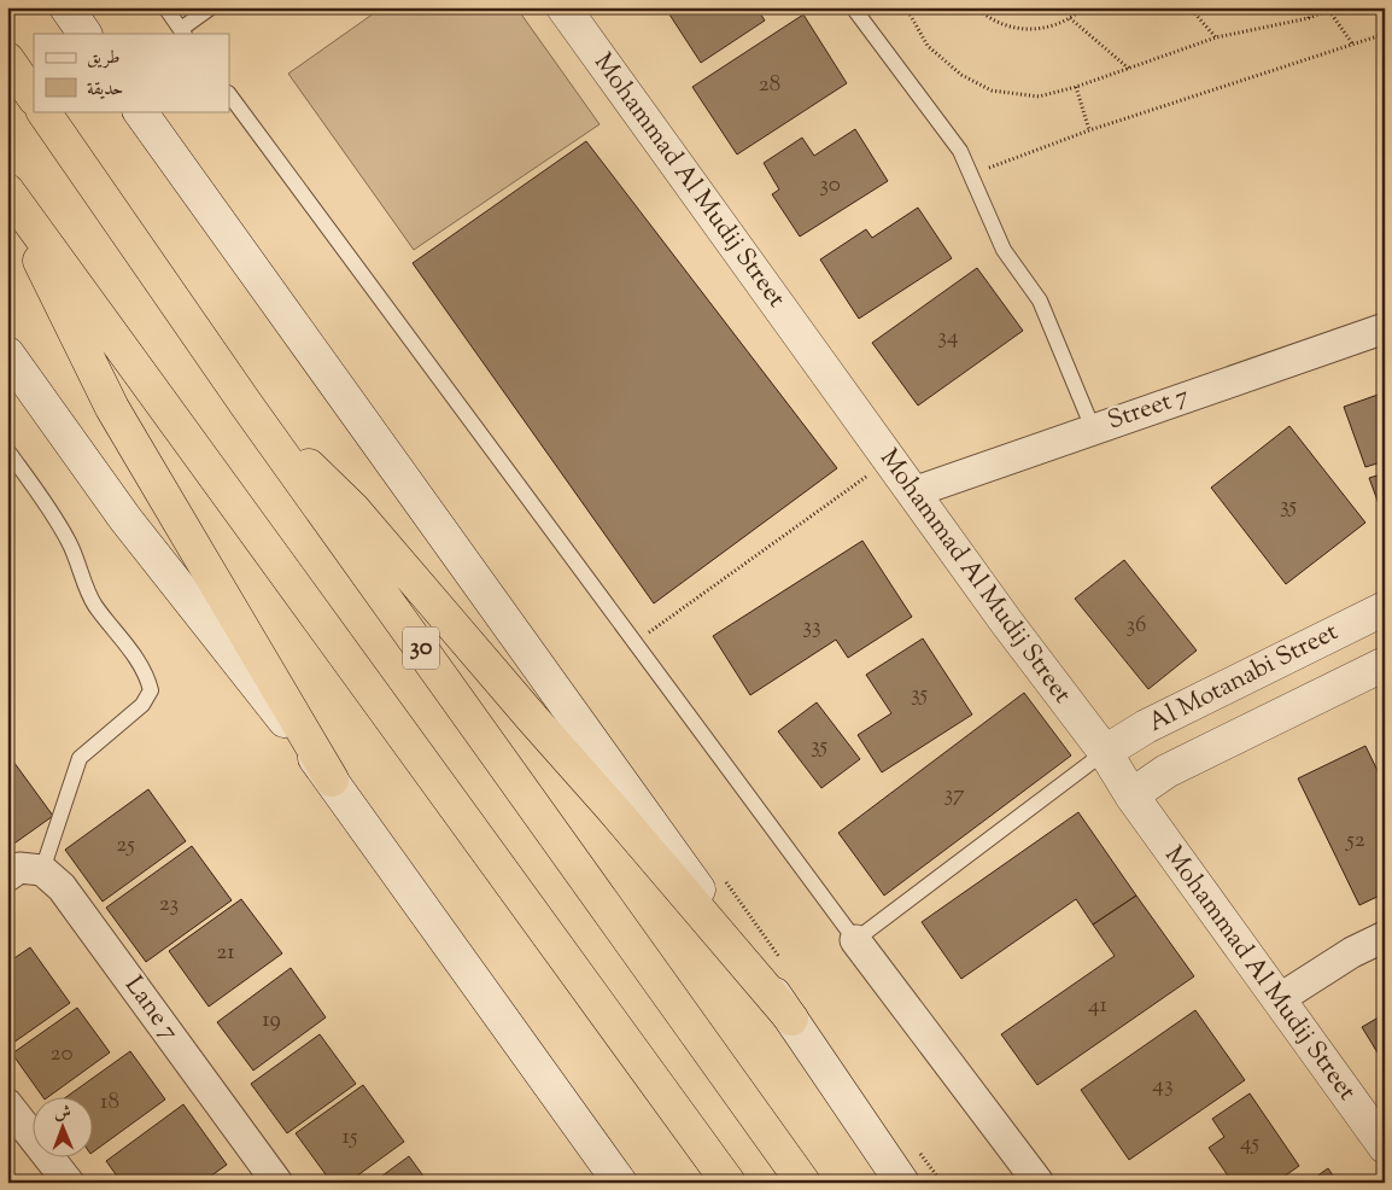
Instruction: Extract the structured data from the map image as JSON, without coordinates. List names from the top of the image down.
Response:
{
  "streets": {
    "highway": ["30"],
    "main road": ["Mohammad Al Mudij Street", "Al Motanabi Street"],
    "street": ["Street 7", "Lane 7"]
  },
  "crossings": [
    ["Mohammad Al Mudij Street", "Street 7"],
    ["Mohammad Al Mudij Street", "Al Motanabi Street"]
  ],
  "house_numbers": [
    "28",
    "30",
    "34",
    "35",
    "36",
    "33",
    "35",
    "35",
    "37",
    "52",
    "25",
    "23",
    "21",
    "41",
    "19",
    "20",
    "43",
    "18",
    "15",
    "45"
  ],
  "legend": ["طريق", "حديقة"],
  "north": "top"
}
